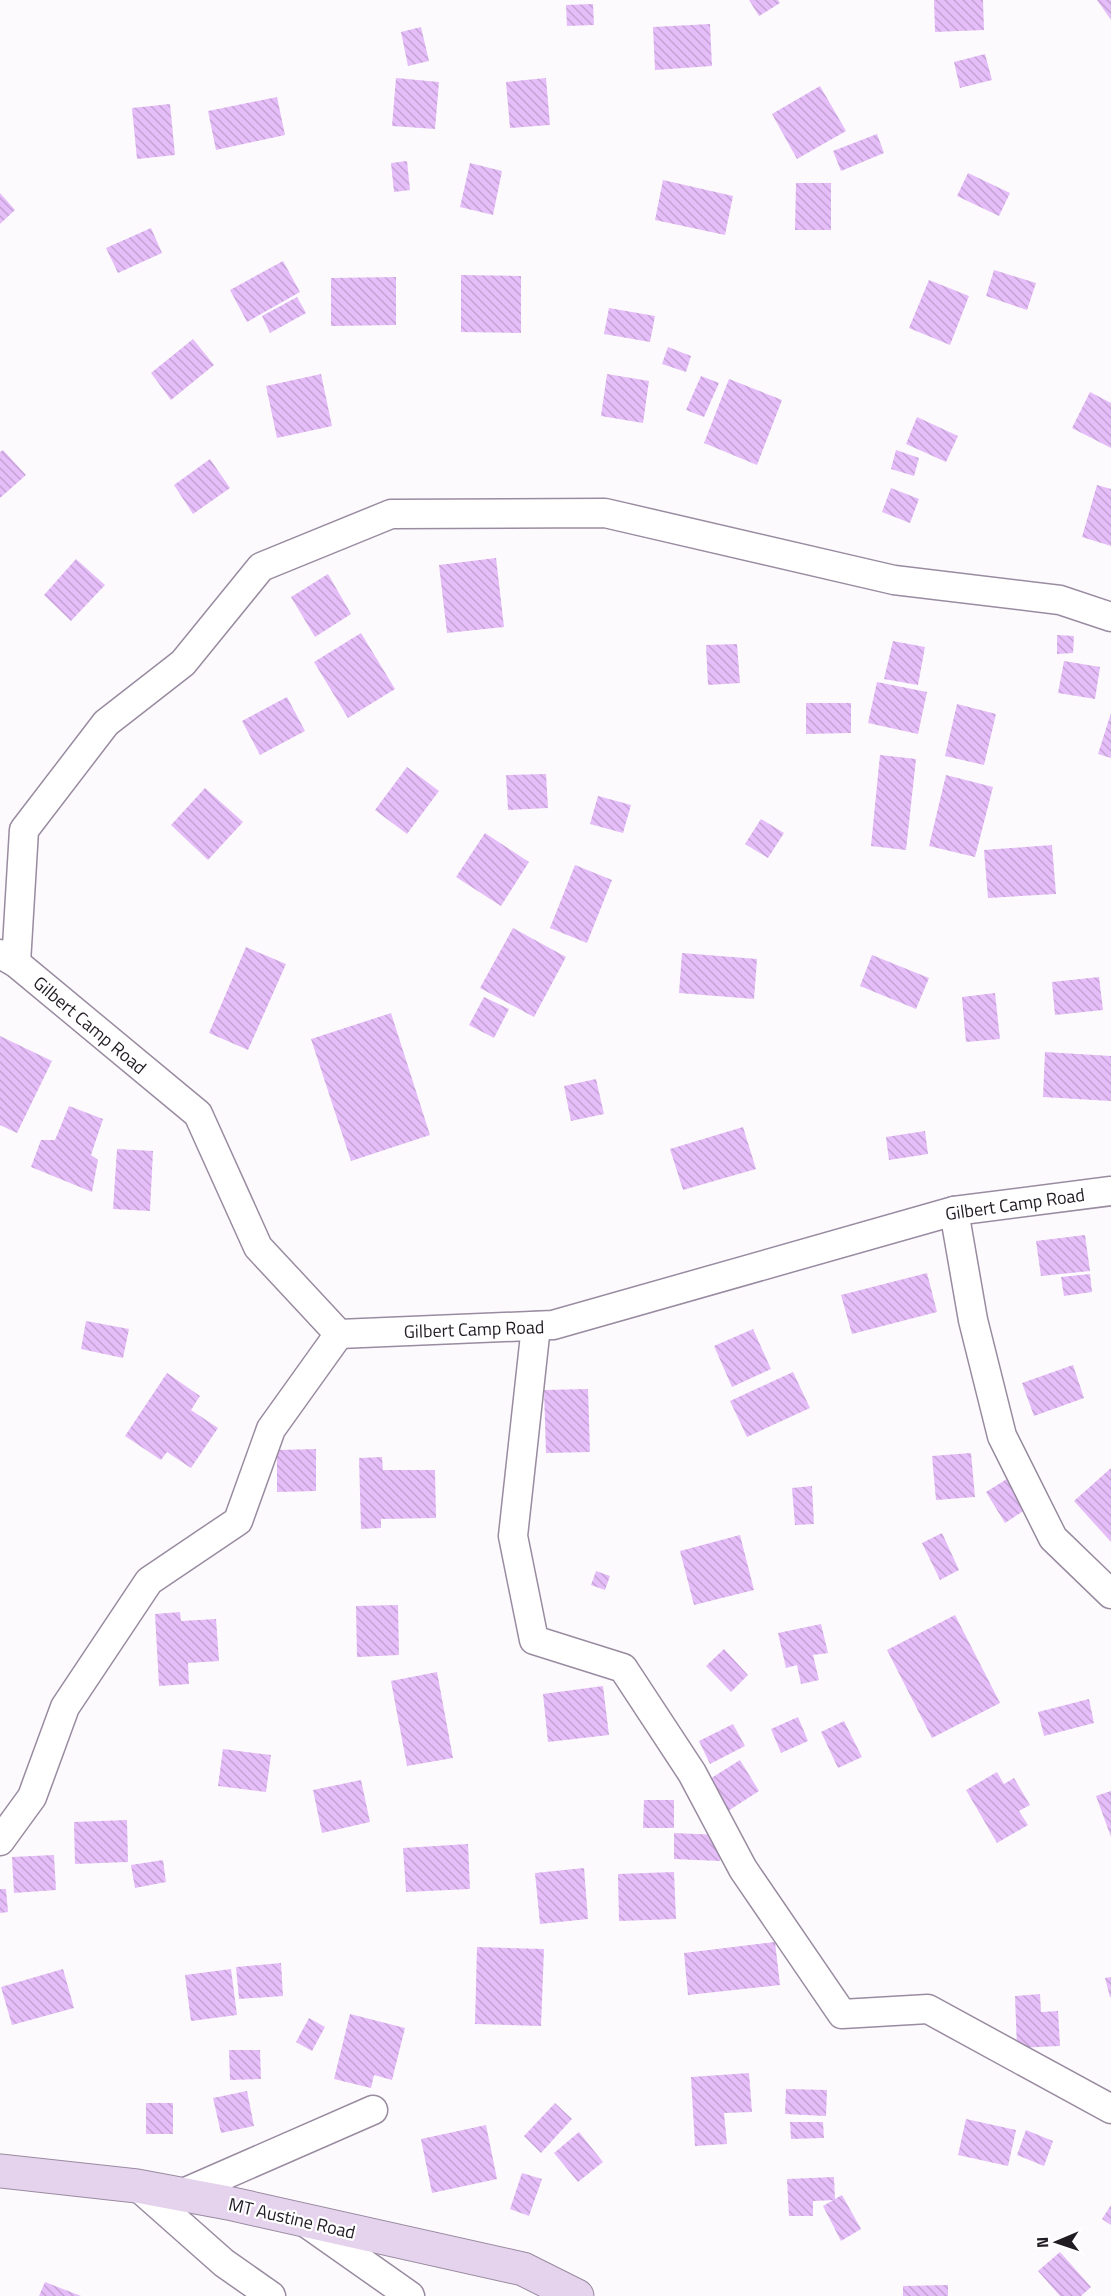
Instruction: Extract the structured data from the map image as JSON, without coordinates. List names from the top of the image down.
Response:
{
  "streets": {
    "street": ["Gilbert Camp Road", "MT Austine Road"]
  },
  "north": "left"
}
